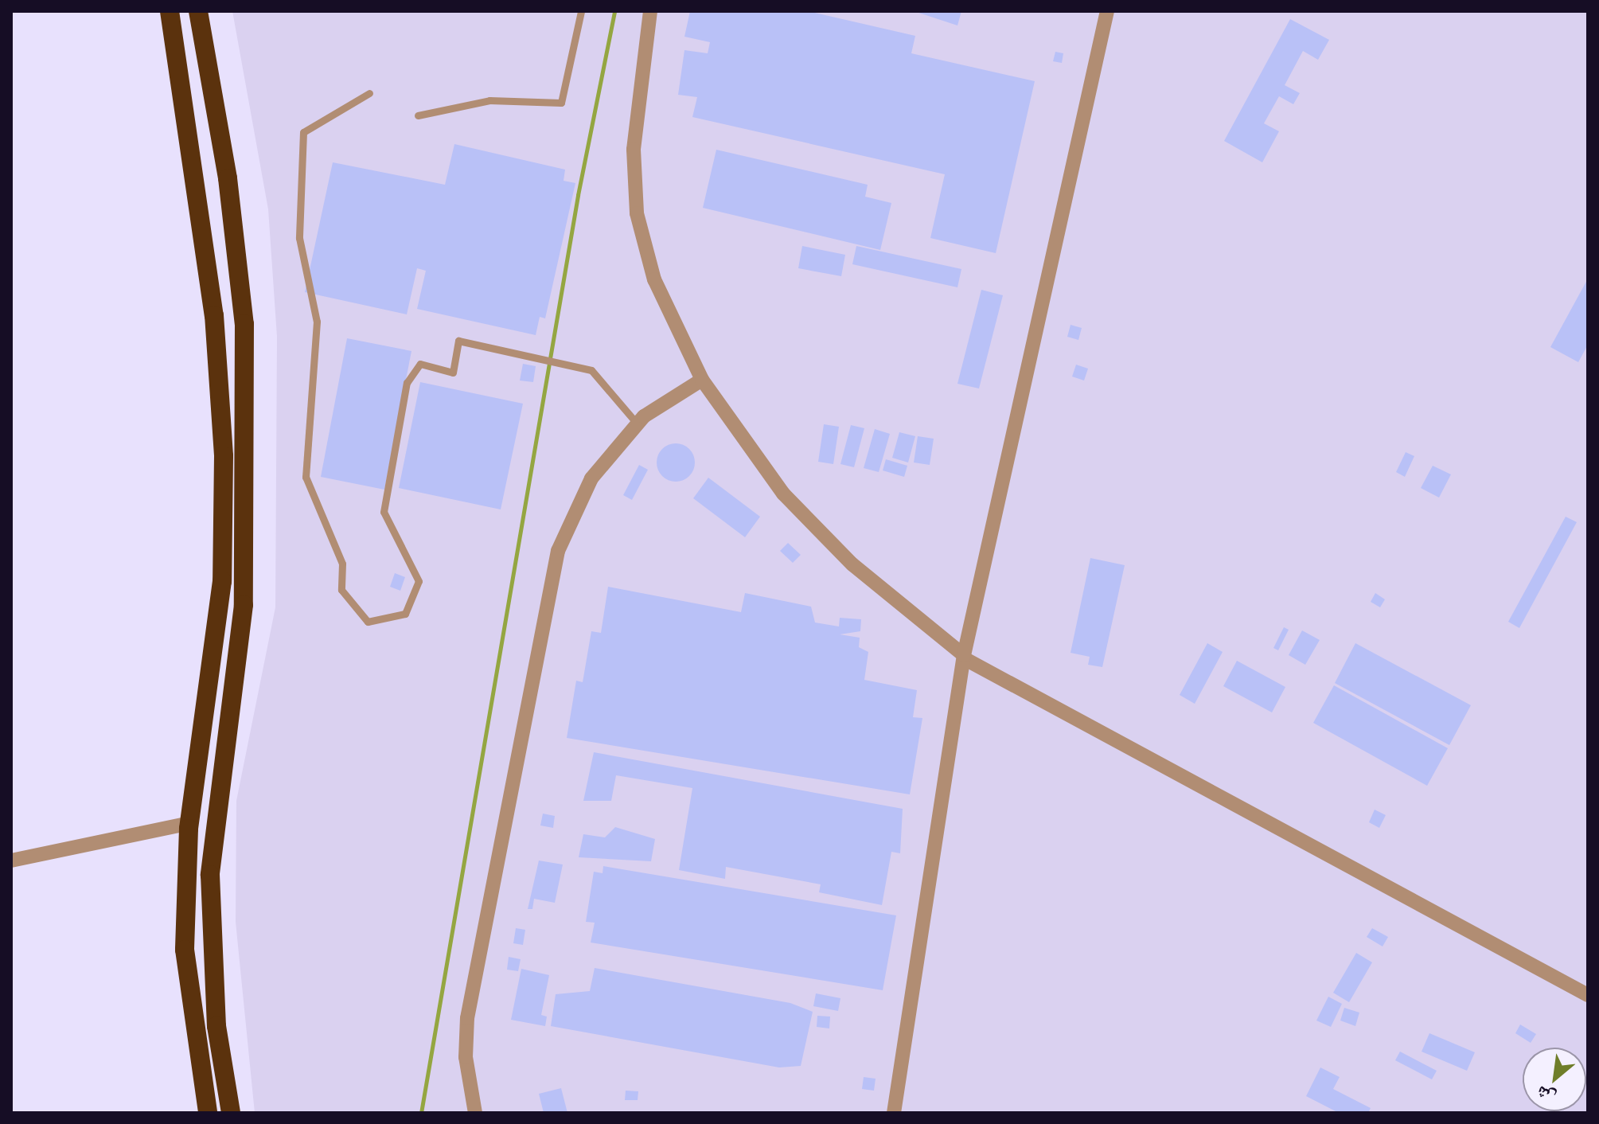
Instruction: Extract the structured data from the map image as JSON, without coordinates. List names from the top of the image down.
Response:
{
  "north": "bottom left"
}
